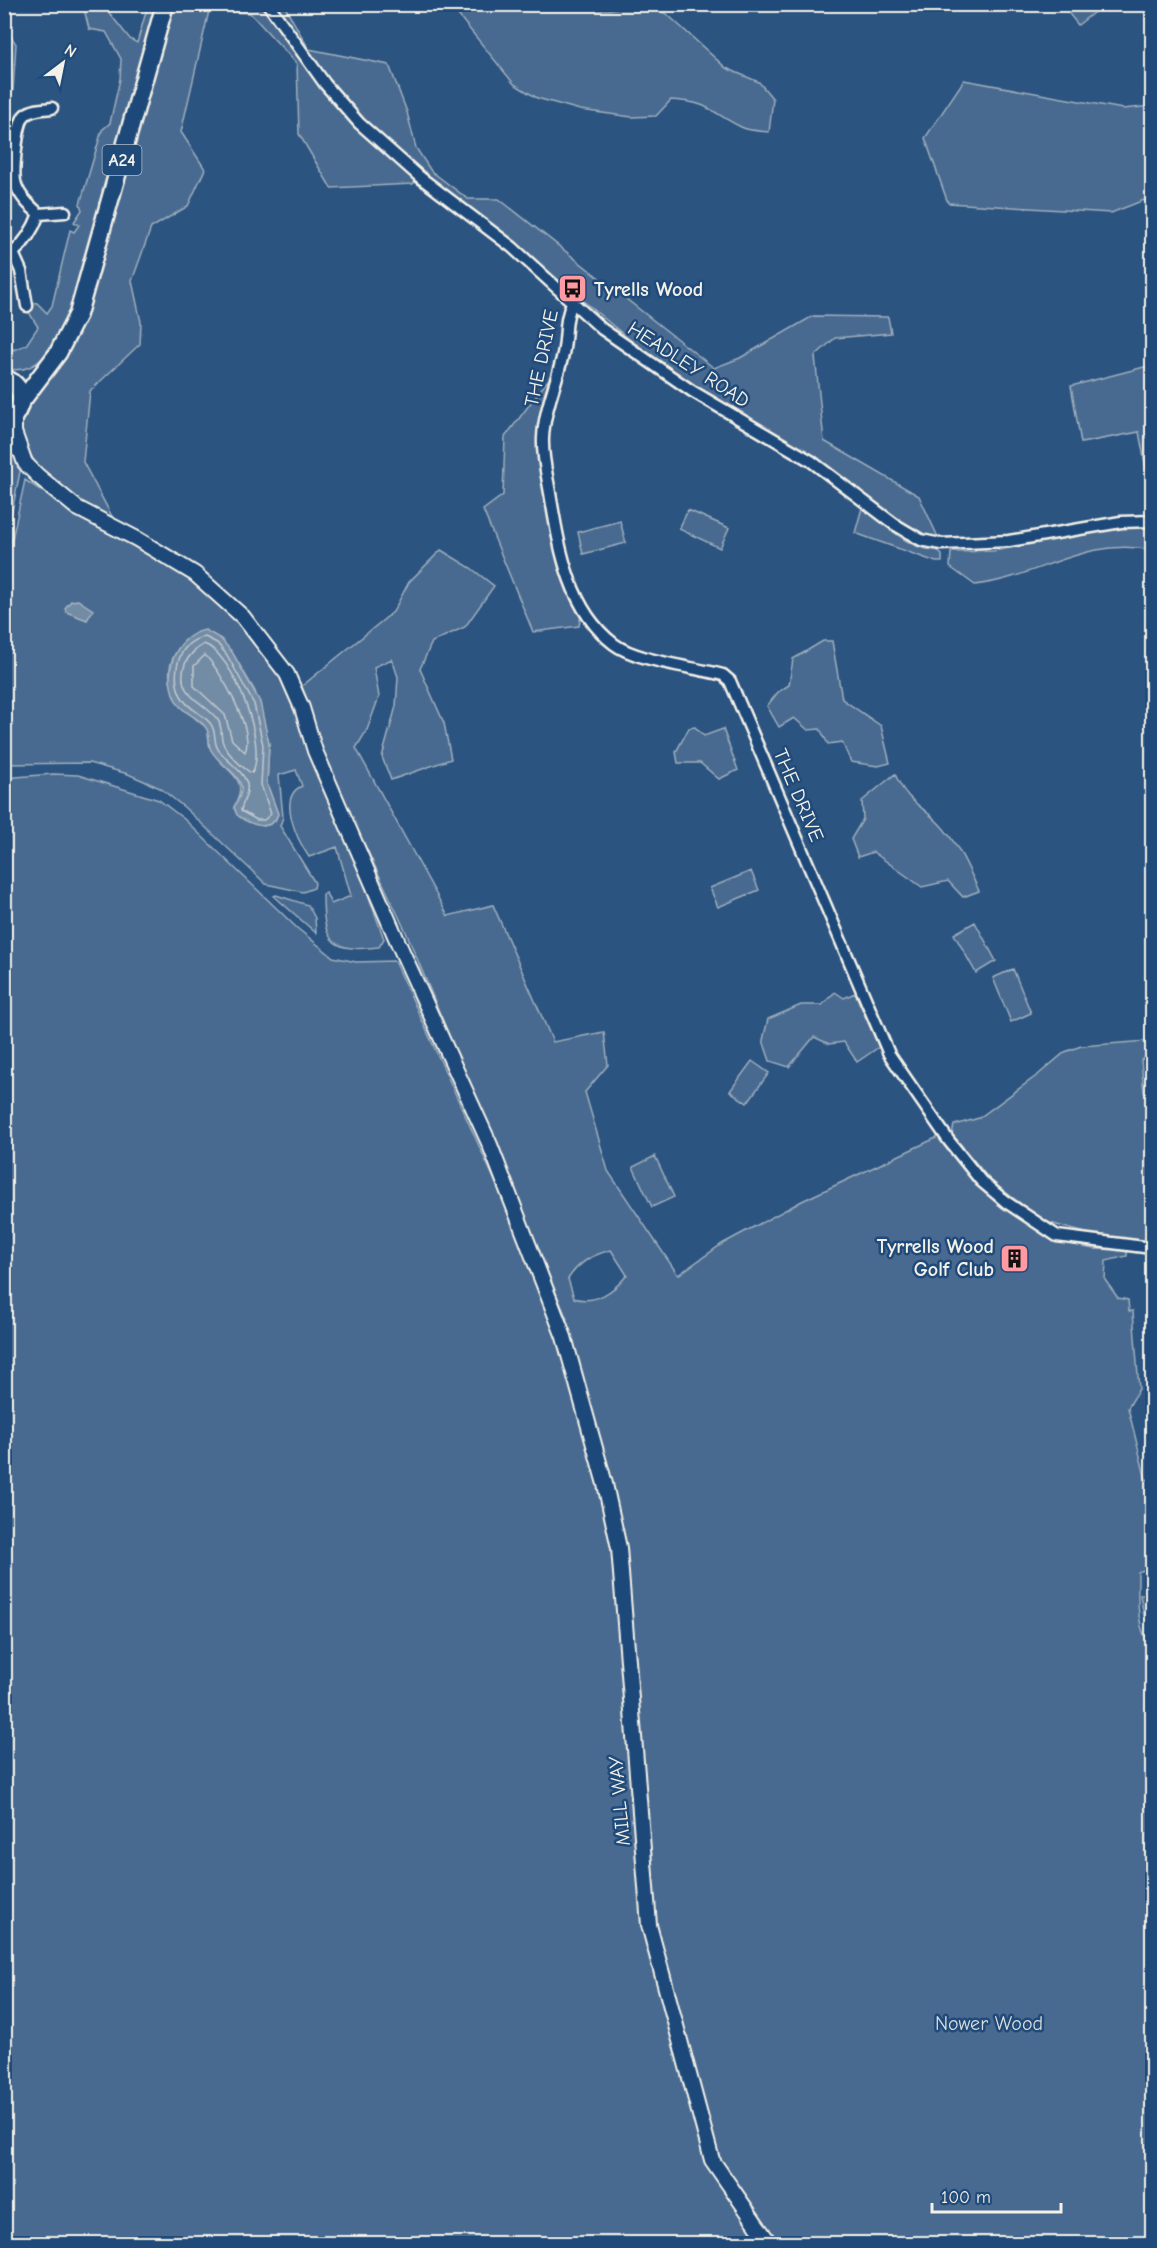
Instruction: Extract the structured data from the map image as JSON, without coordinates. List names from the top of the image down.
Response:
{
  "streets": {
    "highway": ["A24"],
    "main road": ["MILL WAY"],
    "street": ["THE DRIVE", "HEADLEY ROAD"]
  },
  "crossings": [
    ["THE DRIVE", "HEADLEY ROAD"]
  ],
  "parks": ["Nower Wood"],
  "places": {
    "bus stop": ["Tyrells Wood"],
    "building": ["Tyrrells Wood Golf Club"]
  },
  "scale_bar": "100 m",
  "north": "top right"
}
